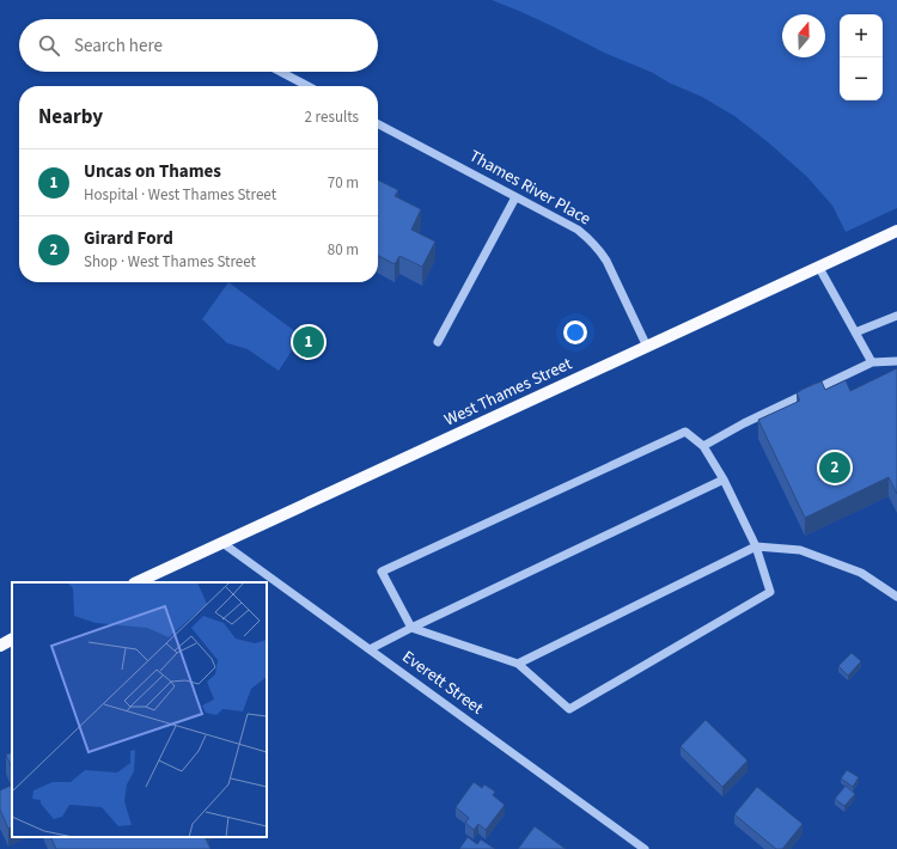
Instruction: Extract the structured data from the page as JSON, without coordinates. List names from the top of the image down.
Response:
{
  "streets": {
    "main road": ["West Thames Street"],
    "street": ["Thames River Place", "Everett Street"]
  },
  "crossings": [
    ["Thames River Place", "West Thames Street"],
    ["West Thames Street", "Everett Street"]
  ],
  "north": "top",
  "page": {
    "map_buttons": ["+", "−"],
    "search": "Search here",
    "heading": ["Nearby", "2 results"],
    "list": [
      {
        "mark": "1",
        "name": "Uncas on Thames",
        "note": "Hospital · West Thames Street",
        "value": "70 m"
      },
      {
        "mark": "2",
        "name": "Girard Ford",
        "note": "Shop · West Thames Street",
        "value": "80 m"
      }
    ],
    "pins": ["1", "2"]
  }
}
